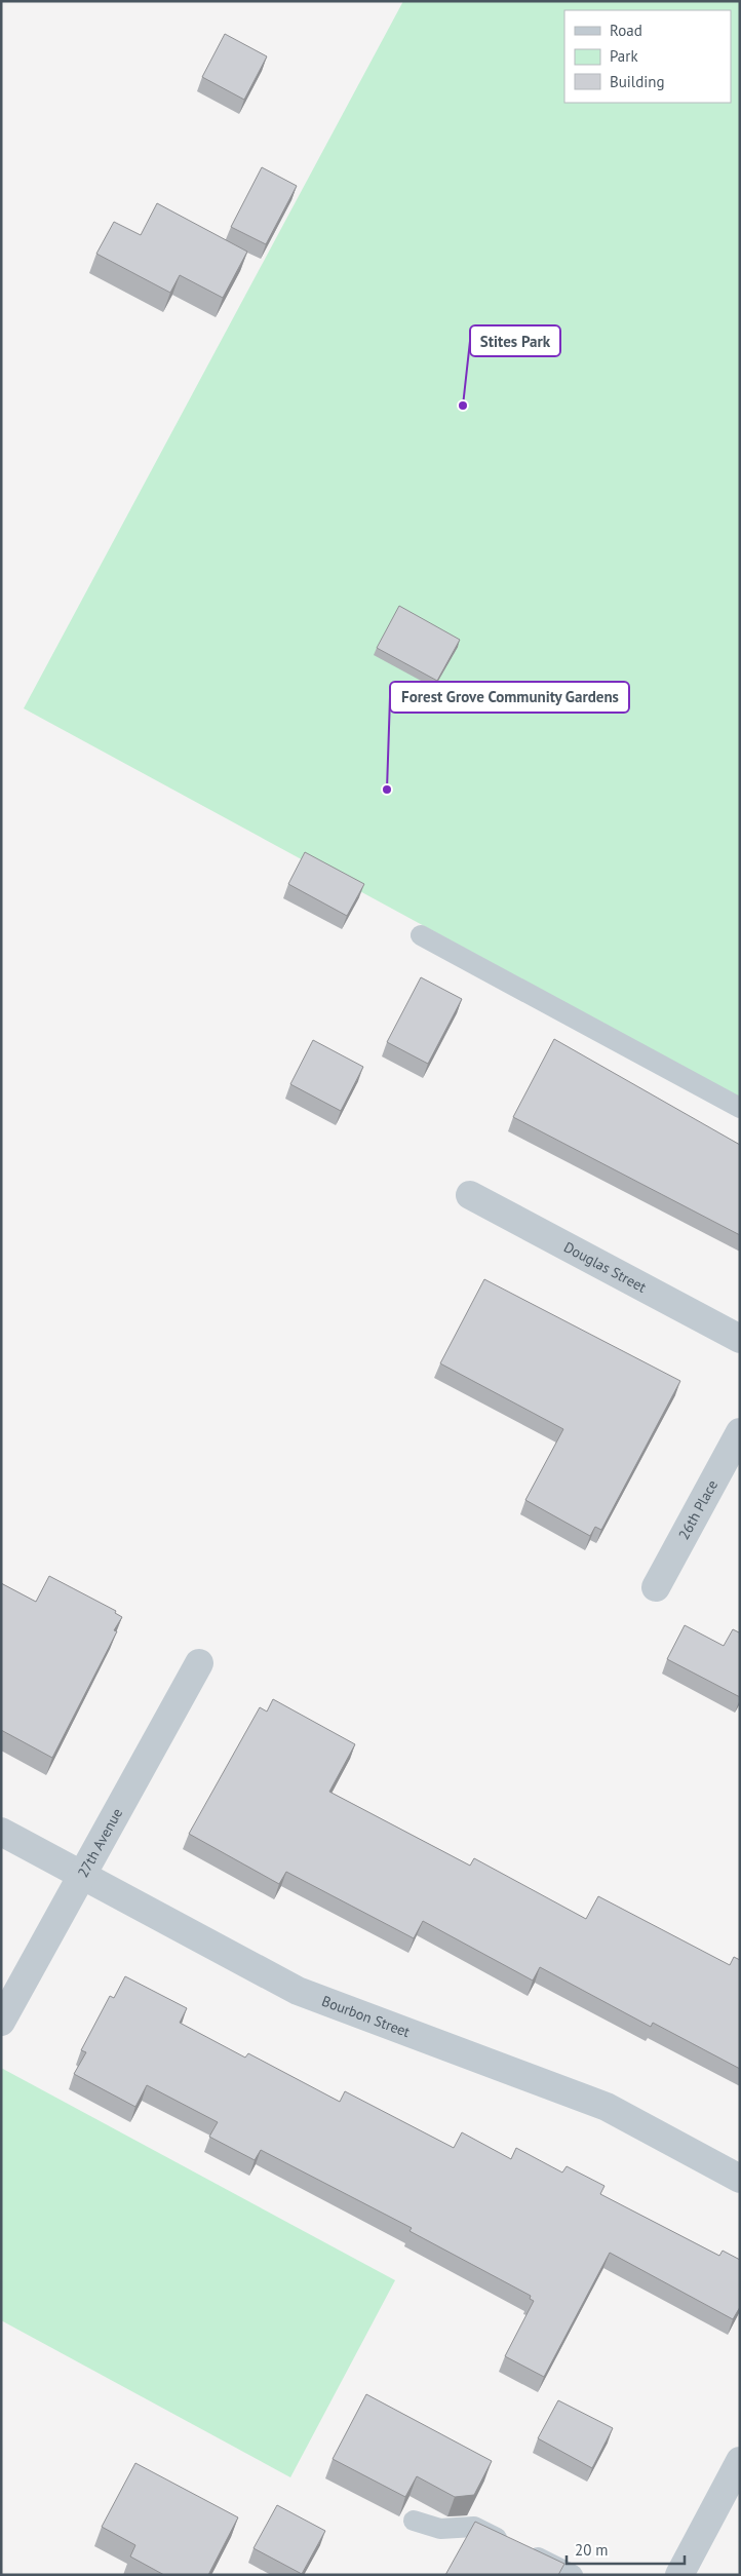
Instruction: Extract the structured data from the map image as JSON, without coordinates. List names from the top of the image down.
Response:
{
  "streets": {
    "street": [
      "Douglas Street",
      "26th Place",
      "27th Avenue",
      "Bourbon Street"
    ]
  },
  "crossings": [
    ["27th Avenue", "Bourbon Street"]
  ],
  "places": ["Stites Park", "Forest Grove Community Gardens"],
  "legend": ["Road", "Park", "Building"],
  "scale_bar": "20 m"
}
